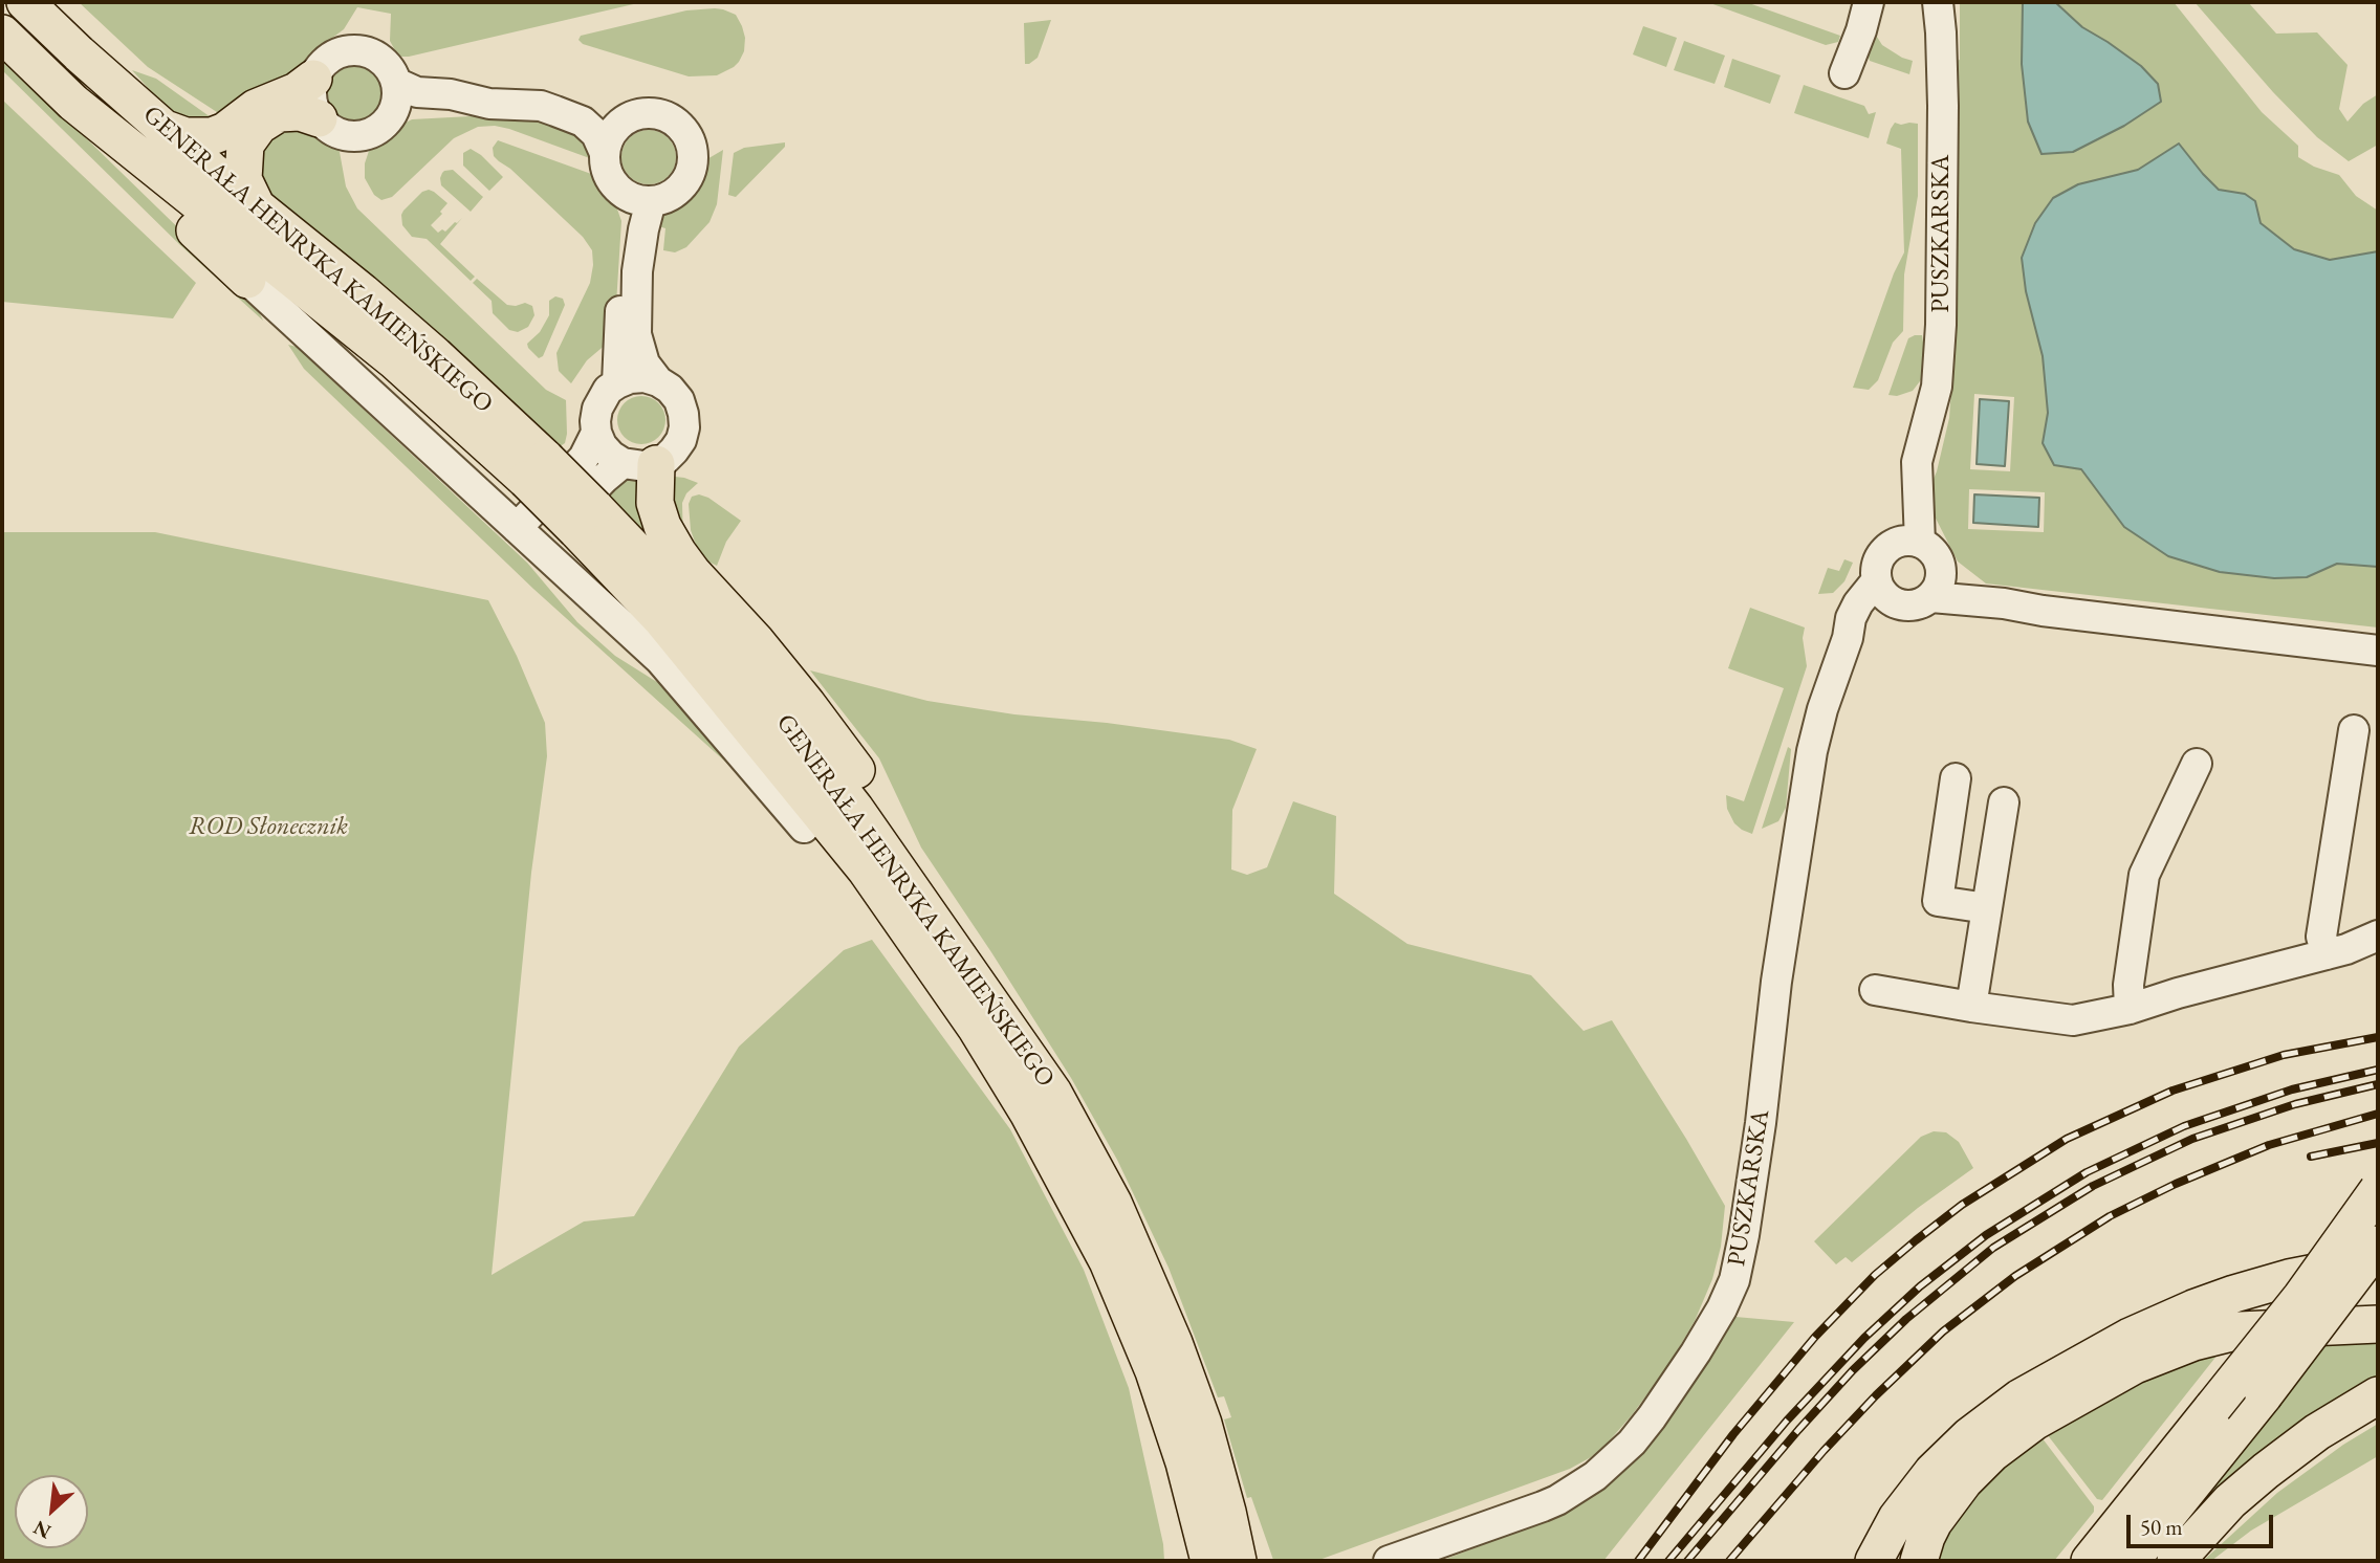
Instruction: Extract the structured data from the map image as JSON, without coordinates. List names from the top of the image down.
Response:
{
  "streets": {
    "main road": ["GENERAŁA HENRYKA KAMIEŃSKIEGO"],
    "street": ["PUSZKARSKA"]
  },
  "parks": ["ROD Słonecznik"],
  "scale_bar": "50 m",
  "north": "bottom left"
}
